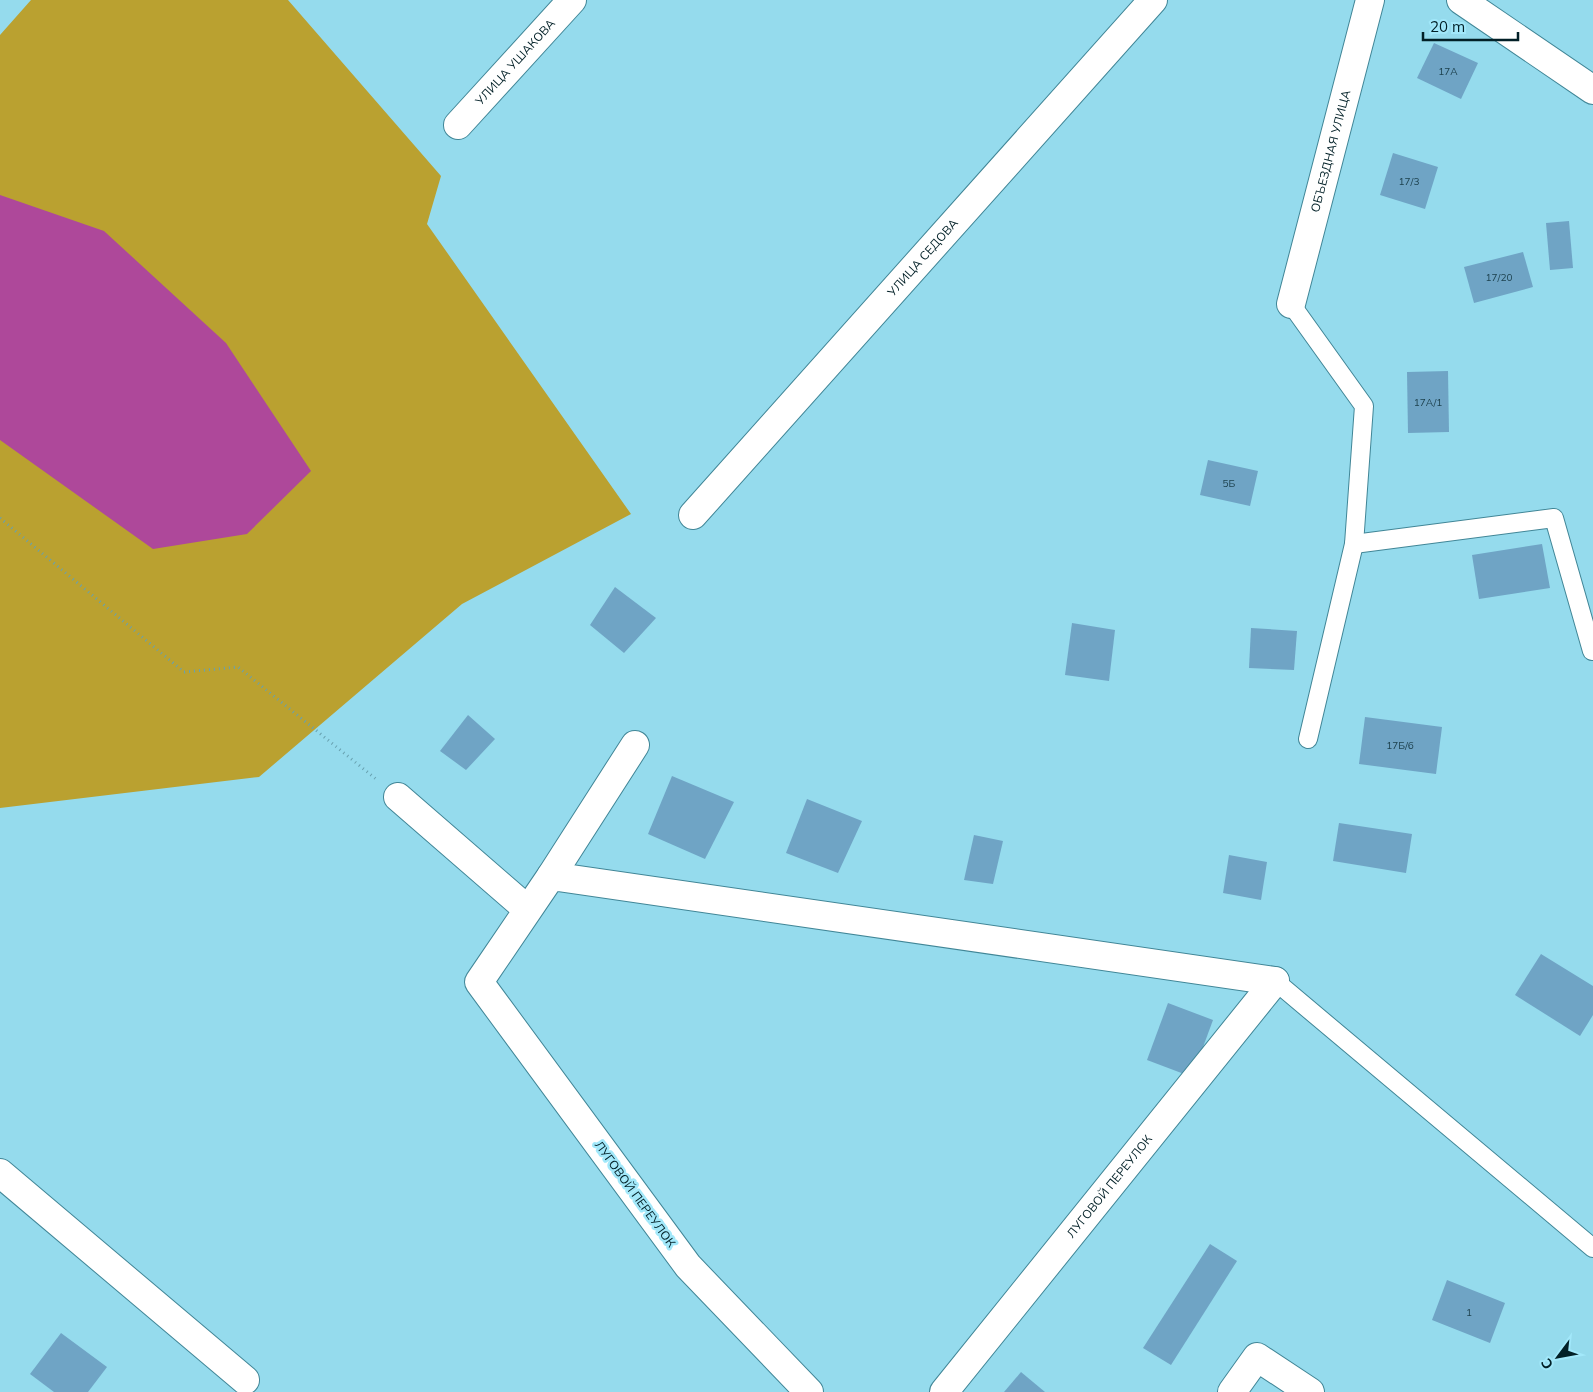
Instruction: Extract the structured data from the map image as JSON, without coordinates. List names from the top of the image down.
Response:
{
  "streets": {
    "street": [
      "УЛИЦА УШАКОВА",
      "ОБЪЕЗДНАЯ УЛИЦА",
      "УЛИЦА СЕДОВА",
      "ЛУГОВОЙ ПЕРЕУЛОК"
    ]
  },
  "house_numbers": [
    "17А",
    "17/3",
    "17/20",
    "17А/1",
    "5Б",
    "17Б/6",
    "1"
  ],
  "scale_bar": "20 m",
  "north": "bottom left"
}
